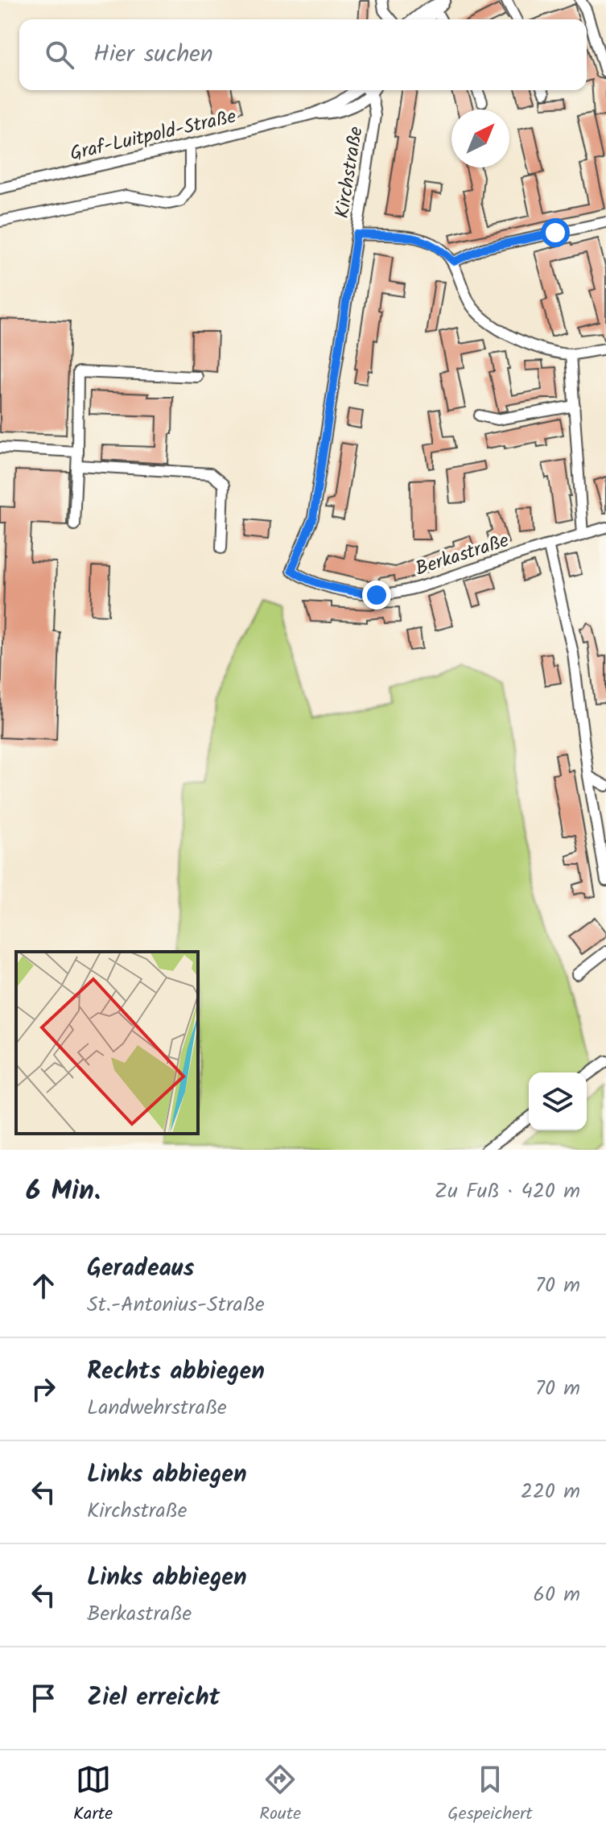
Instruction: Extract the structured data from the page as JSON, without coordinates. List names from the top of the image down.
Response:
{
  "streets": {
    "street": ["Graf-Luitpold-Straße", "Kirchstraße", "Berkastraße"]
  },
  "crossings": [
    ["Kirchstraße", "Berkastraße"]
  ],
  "north": "top right",
  "page": {
    "search": "Hier suchen",
    "heading": ["6 Min.", "Zu Fuß · 420 m"],
    "list": [
      ["Geradeaus", "St.-Antonius-Straße", "70 m"],
      ["Rechts abbiegen", "Landwehrstraße", "70 m"],
      ["Links abbiegen", "Kirchstraße", "220 m"],
      ["Links abbiegen", "Berkastraße", "60 m"],
      "Ziel erreicht"
    ],
    "nav": ["Karte", "Route", "Gespeichert"]
  }
}
